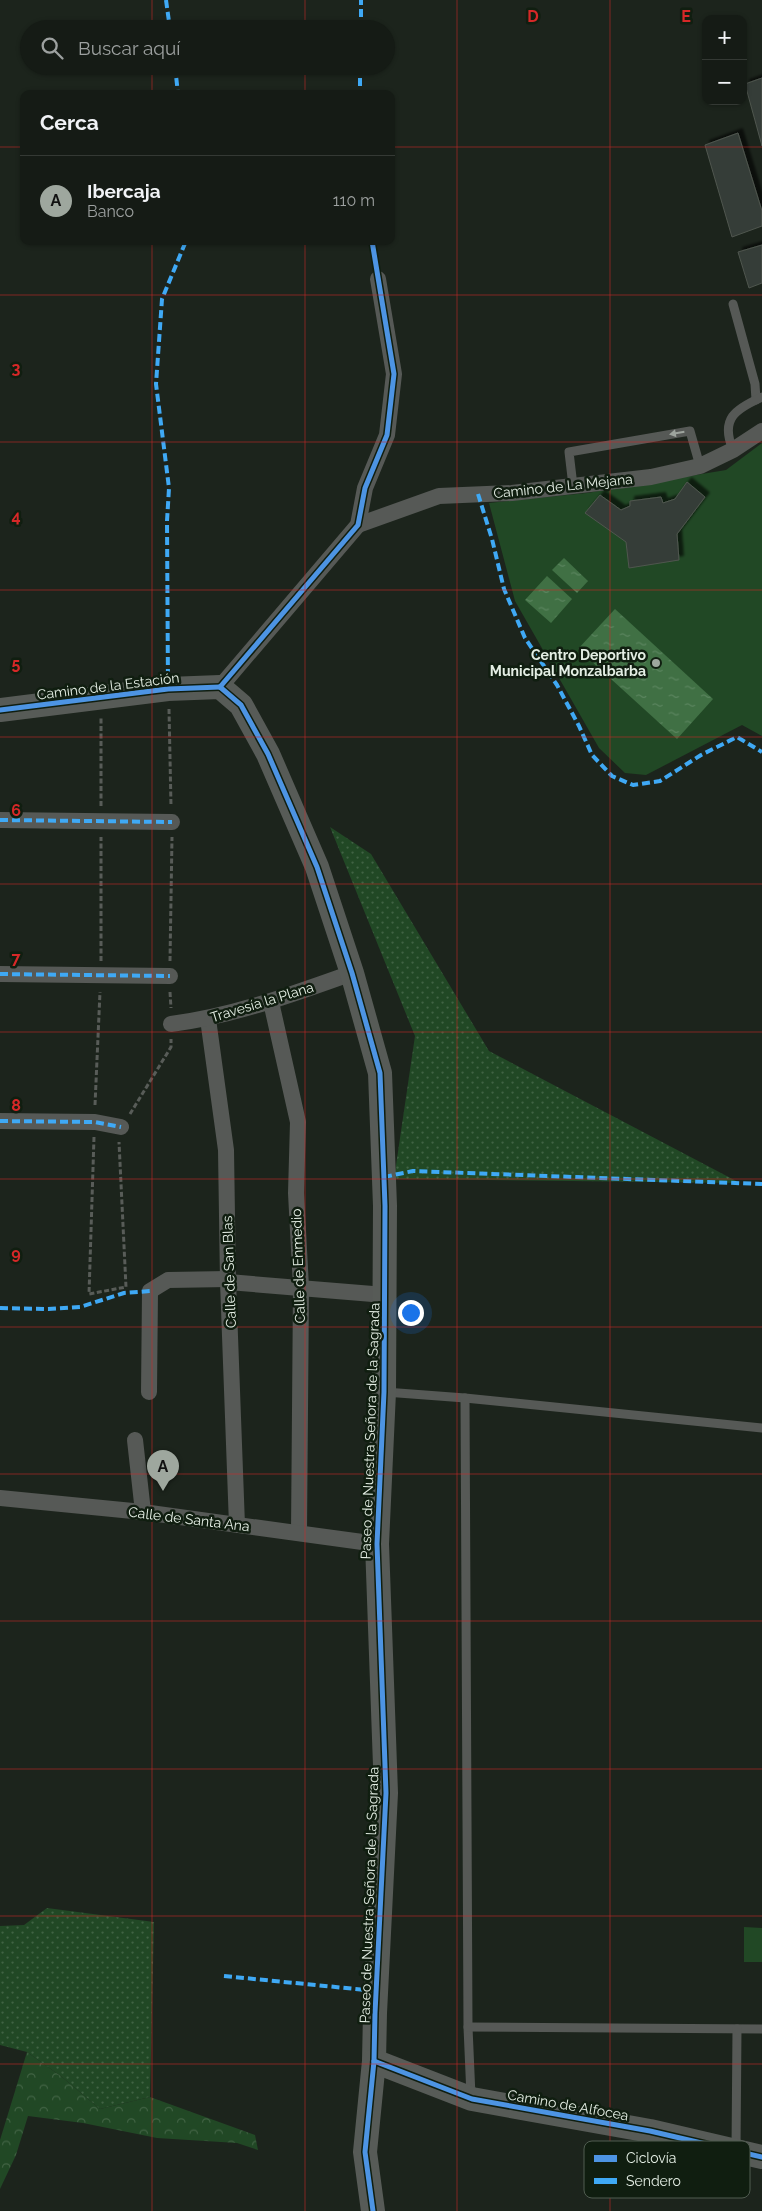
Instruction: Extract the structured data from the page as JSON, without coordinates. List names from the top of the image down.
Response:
{
  "streets": {
    "street": [
      "Camino de La Mejana",
      "Camino de la Estación",
      "Travesía la Plana",
      "Calle de Enmedio",
      "Calle de San Blas",
      "Paseo de Nuestra Señora de la Sagrada",
      "Calle de Santa Ana",
      "Camino de Alfocea"
    ]
  },
  "crossings": [
    ["Camino de la Estación", "Paseo de Nuestra Señora de la Sagrada"],
    ["Travesía la Plana", "Calle de Enmedio"],
    ["Travesía la Plana", "Calle de San Blas"],
    ["Travesía la Plana", "Paseo de Nuestra Señora de la Sagrada"],
    ["Calle de Enmedio", "Calle de Santa Ana"],
    ["Calle de San Blas", "Calle de Santa Ana"],
    ["Paseo de Nuestra Señora de la Sagrada", "Calle de Santa Ana"],
    ["Paseo de Nuestra Señora de la Sagrada", "Camino de Alfocea"]
  ],
  "places": ["Centro Deportivo Municipal Monzalbarba"],
  "legend": ["Ciclovía", "Sendero"],
  "page": {
    "map_buttons": ["+", "−"],
    "search": "Buscar aquí",
    "heading": "Cerca",
    "list": [
      {
        "mark": "A",
        "name": "Ibercaja",
        "note": "Banco",
        "value": "110 m"
      }
    ],
    "pins": "A"
  },
  "grid": {
    "columns": ["D", "E"],
    "rows": [
      "3",
      "4",
      "5",
      "6",
      "7",
      "8",
      "9"
    ]
  }
}
